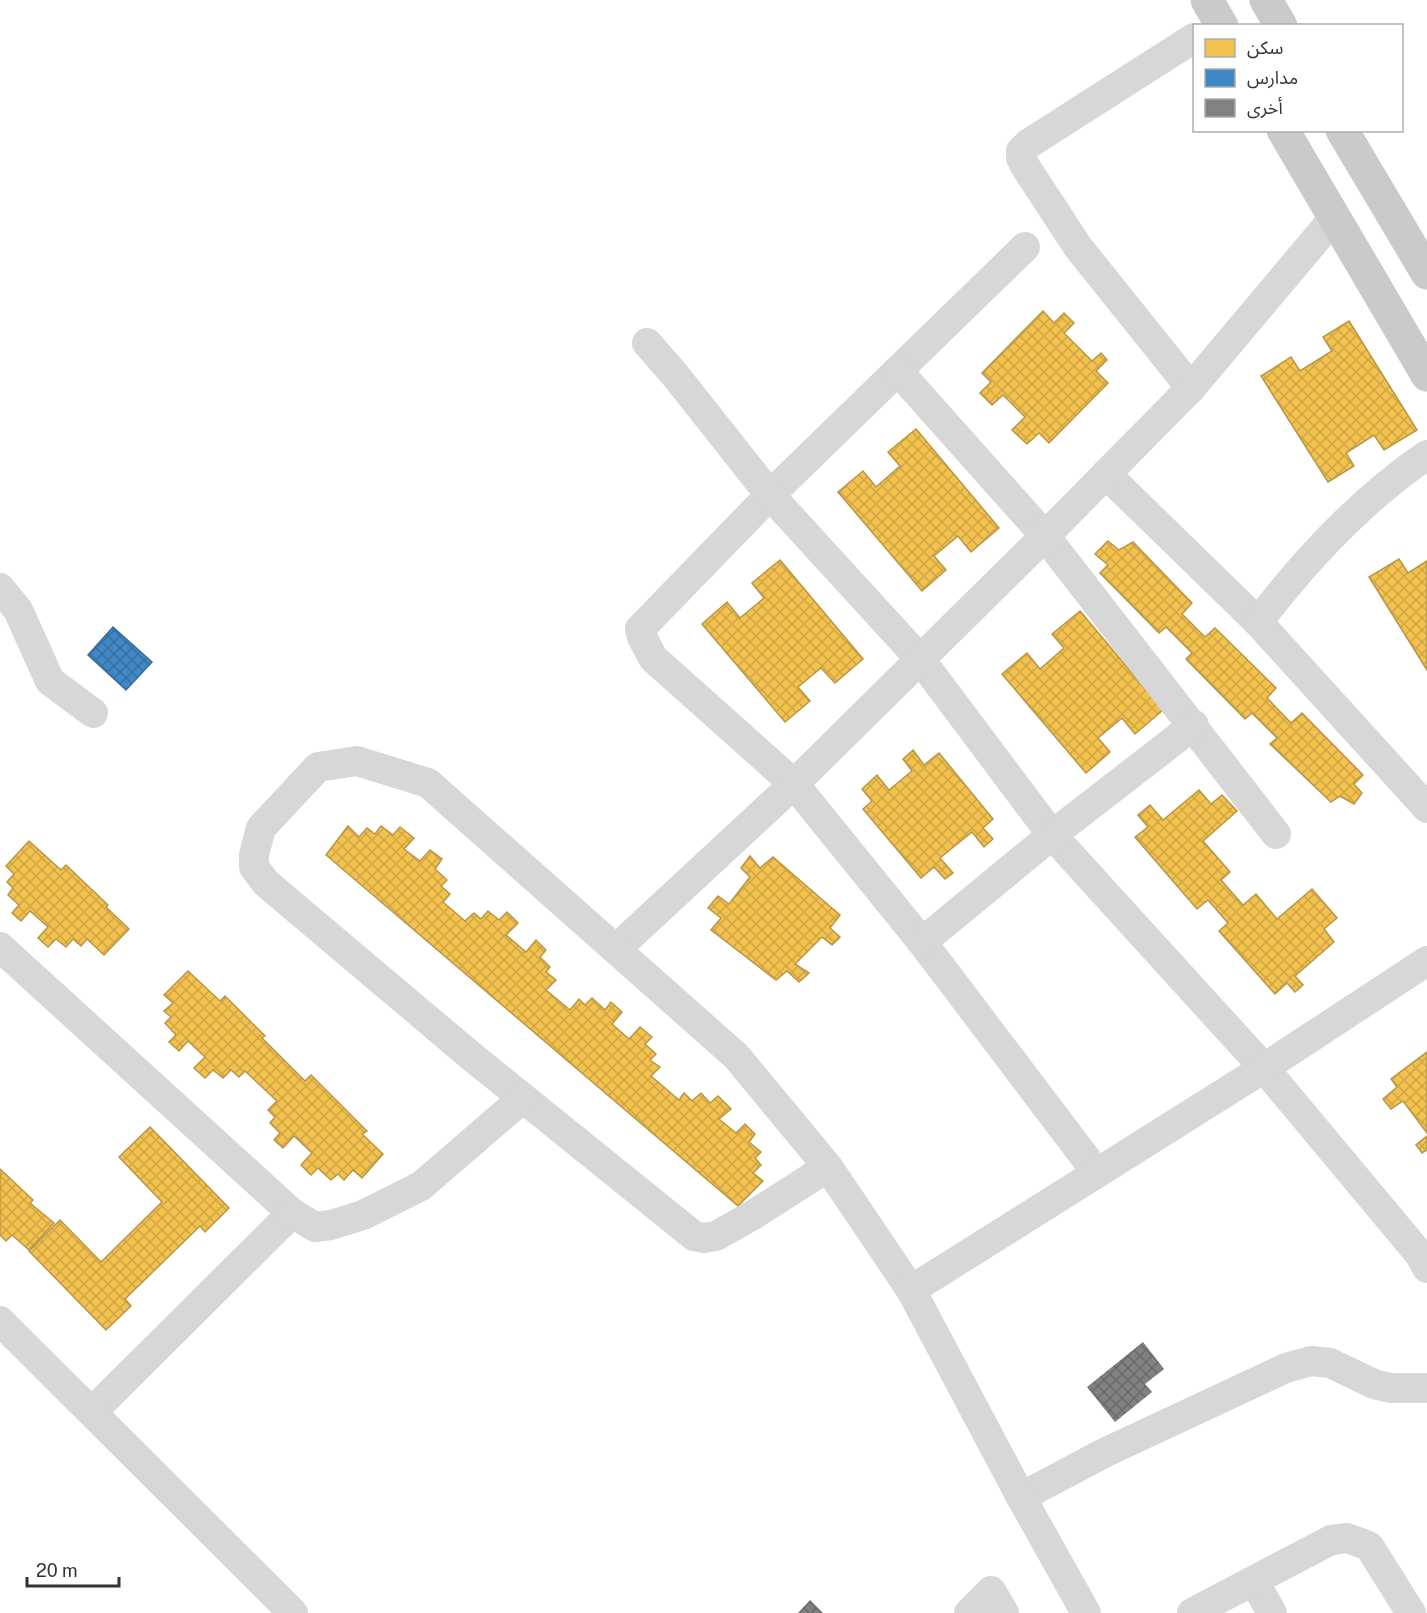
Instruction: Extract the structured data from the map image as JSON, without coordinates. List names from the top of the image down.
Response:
{
  "legend": ["سكن", "مدارس", "أخرى"],
  "scale_bar": "20 m"
}
